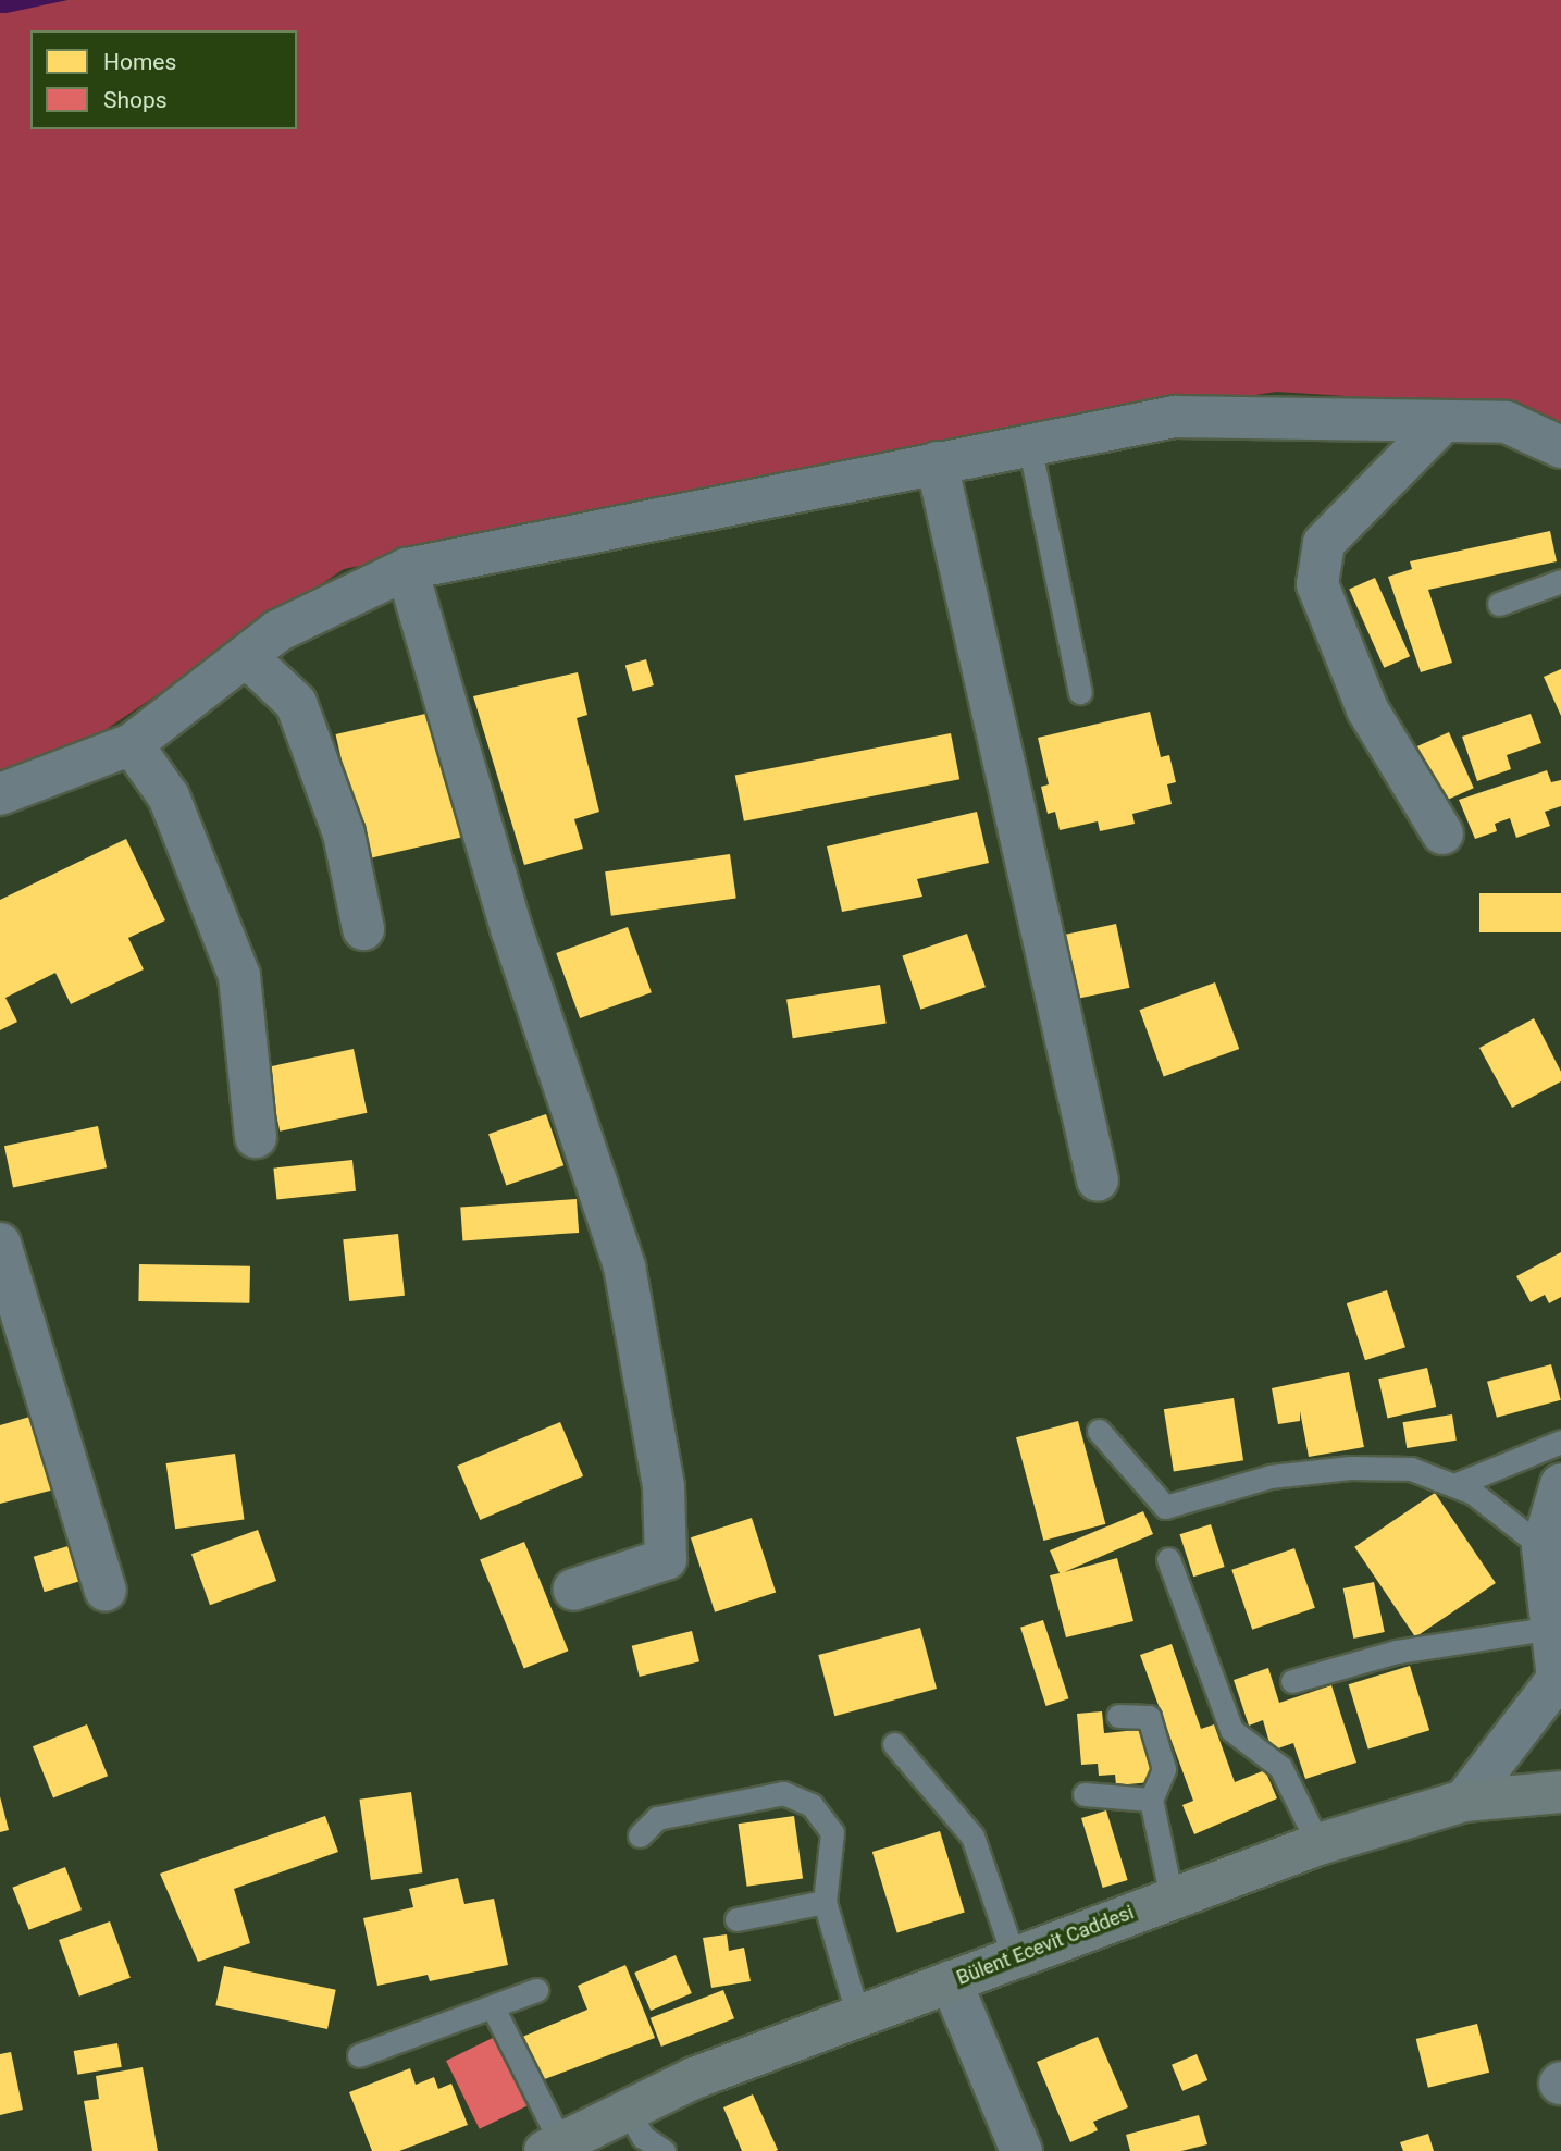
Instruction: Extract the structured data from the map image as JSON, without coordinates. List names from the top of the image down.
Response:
{
  "streets": {
    "main road": ["Bülent Ecevit Caddesi"]
  },
  "legend": ["Homes", "Shops"]
}
